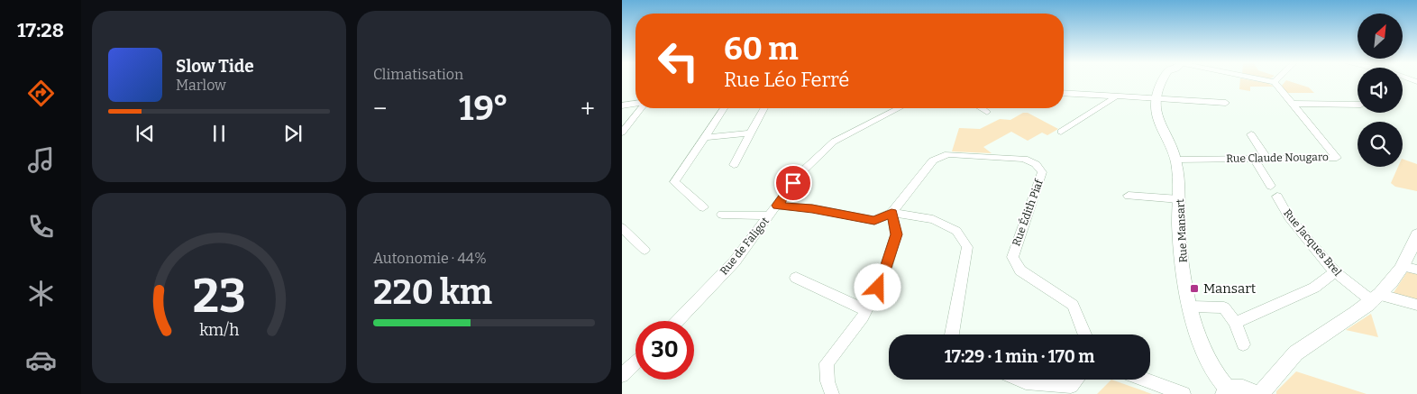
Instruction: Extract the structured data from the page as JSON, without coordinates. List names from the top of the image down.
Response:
{
  "streets": {
    "street": [
      "Rue Claude Nougaro",
      "Rue Édith Piaf",
      "Rue Mansart",
      "Rue Jacques Brel",
      "Rue de Faligot"
    ]
  },
  "crossings": [
    ["Rue Claude Nougaro", "Rue Mansart"]
  ],
  "places": {
    "transit": ["Mansart"]
  },
  "north": "top right",
  "page": {
    "tabs": "17:28",
    "tile": [
      "Climatisation",
      ["Autonomie · 44%", "220 km"]
    ],
    "turn": ["60 m", "Rue Léo Ferré"],
    "song": ["Slow Tide", "Marlow"],
    "heat": ["−", "19°", "+"],
    "limit": "30",
    "trip": "17:29 · 1 min · 170 m",
    "gauge": ["23", "km/h"]
  }
}
